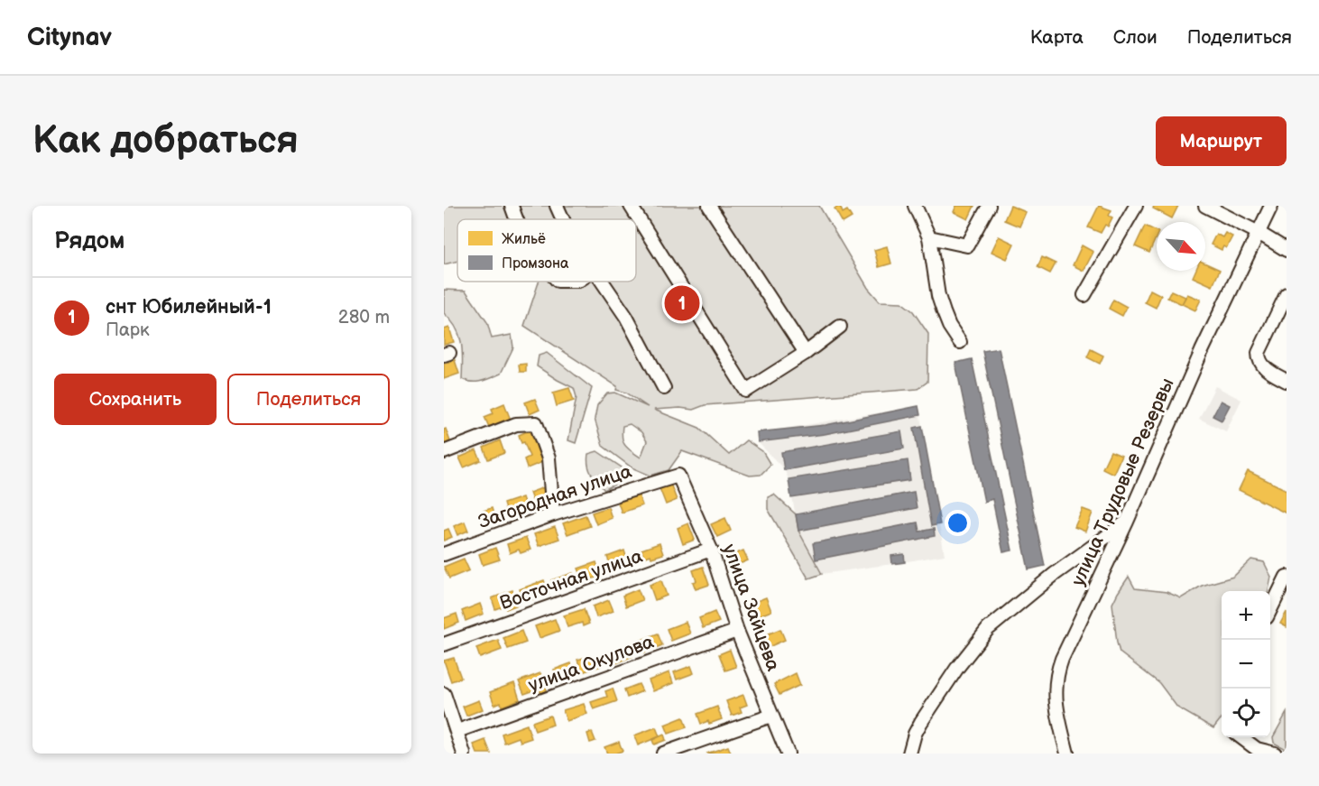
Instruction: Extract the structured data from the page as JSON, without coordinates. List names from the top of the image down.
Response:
{
  "streets": {
    "street": [
      "улица Трудовые Резервы",
      "Загородная улица",
      "Восточная улица",
      "улица Зайцева",
      "улица Окулова"
    ]
  },
  "crossings": [
    ["Загородная улица", "улица Зайцева"],
    ["Восточная улица", "улица Зайцева"],
    ["улица Зайцева", "улица Окулова"]
  ],
  "legend": ["Жильё", "Промзона"],
  "north": "bottom right",
  "page": {
    "header": "Citynav",
    "nav": ["Карта", "Слои", "Поделиться"],
    "buttons": [
      "Маршрут",
      ["Сохранить", "Поделиться"]
    ],
    "title": "Как добраться",
    "heading": "Рядом",
    "list": [
      {
        "mark": "1",
        "name": "снт Юбилейный-1",
        "note": "Парк",
        "value": "280 m"
      }
    ],
    "pins": "1",
    "map_buttons": ["+", "−"]
  }
}
